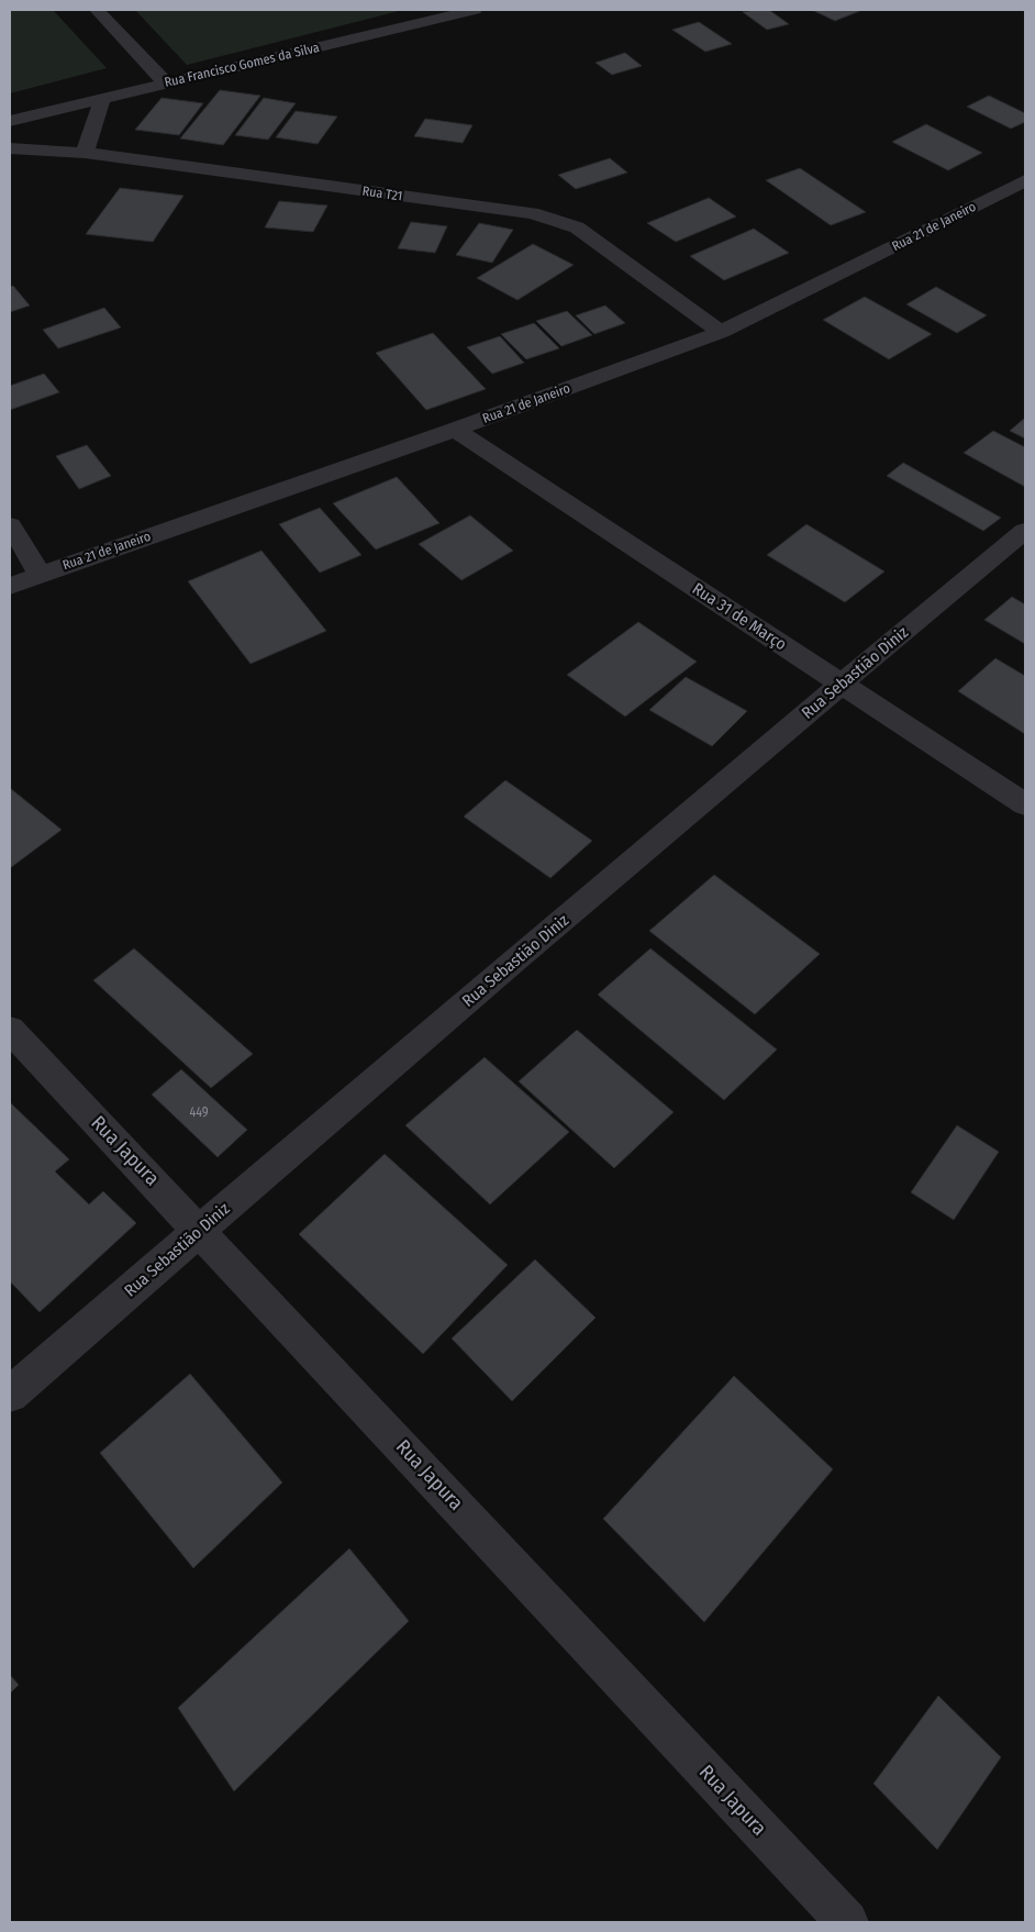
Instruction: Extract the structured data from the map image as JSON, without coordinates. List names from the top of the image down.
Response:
{
  "streets": {
    "street": [
      "Rua Francisco Gomes da Silva",
      "Rua T21",
      "Rua 21 de Janeiro",
      "Rua 31 de Março",
      "Rua Sebastião Diniz",
      "Rua Japura"
    ]
  },
  "crossings": [
    ["Rua T21", "Rua 21 de Janeiro"],
    ["Rua 21 de Janeiro", "Rua 31 de Março"],
    ["Rua 31 de Março", "Rua Sebastião Diniz"],
    ["Rua Sebastião Diniz", "Rua Japura"]
  ],
  "house_numbers": ["449"]
}
